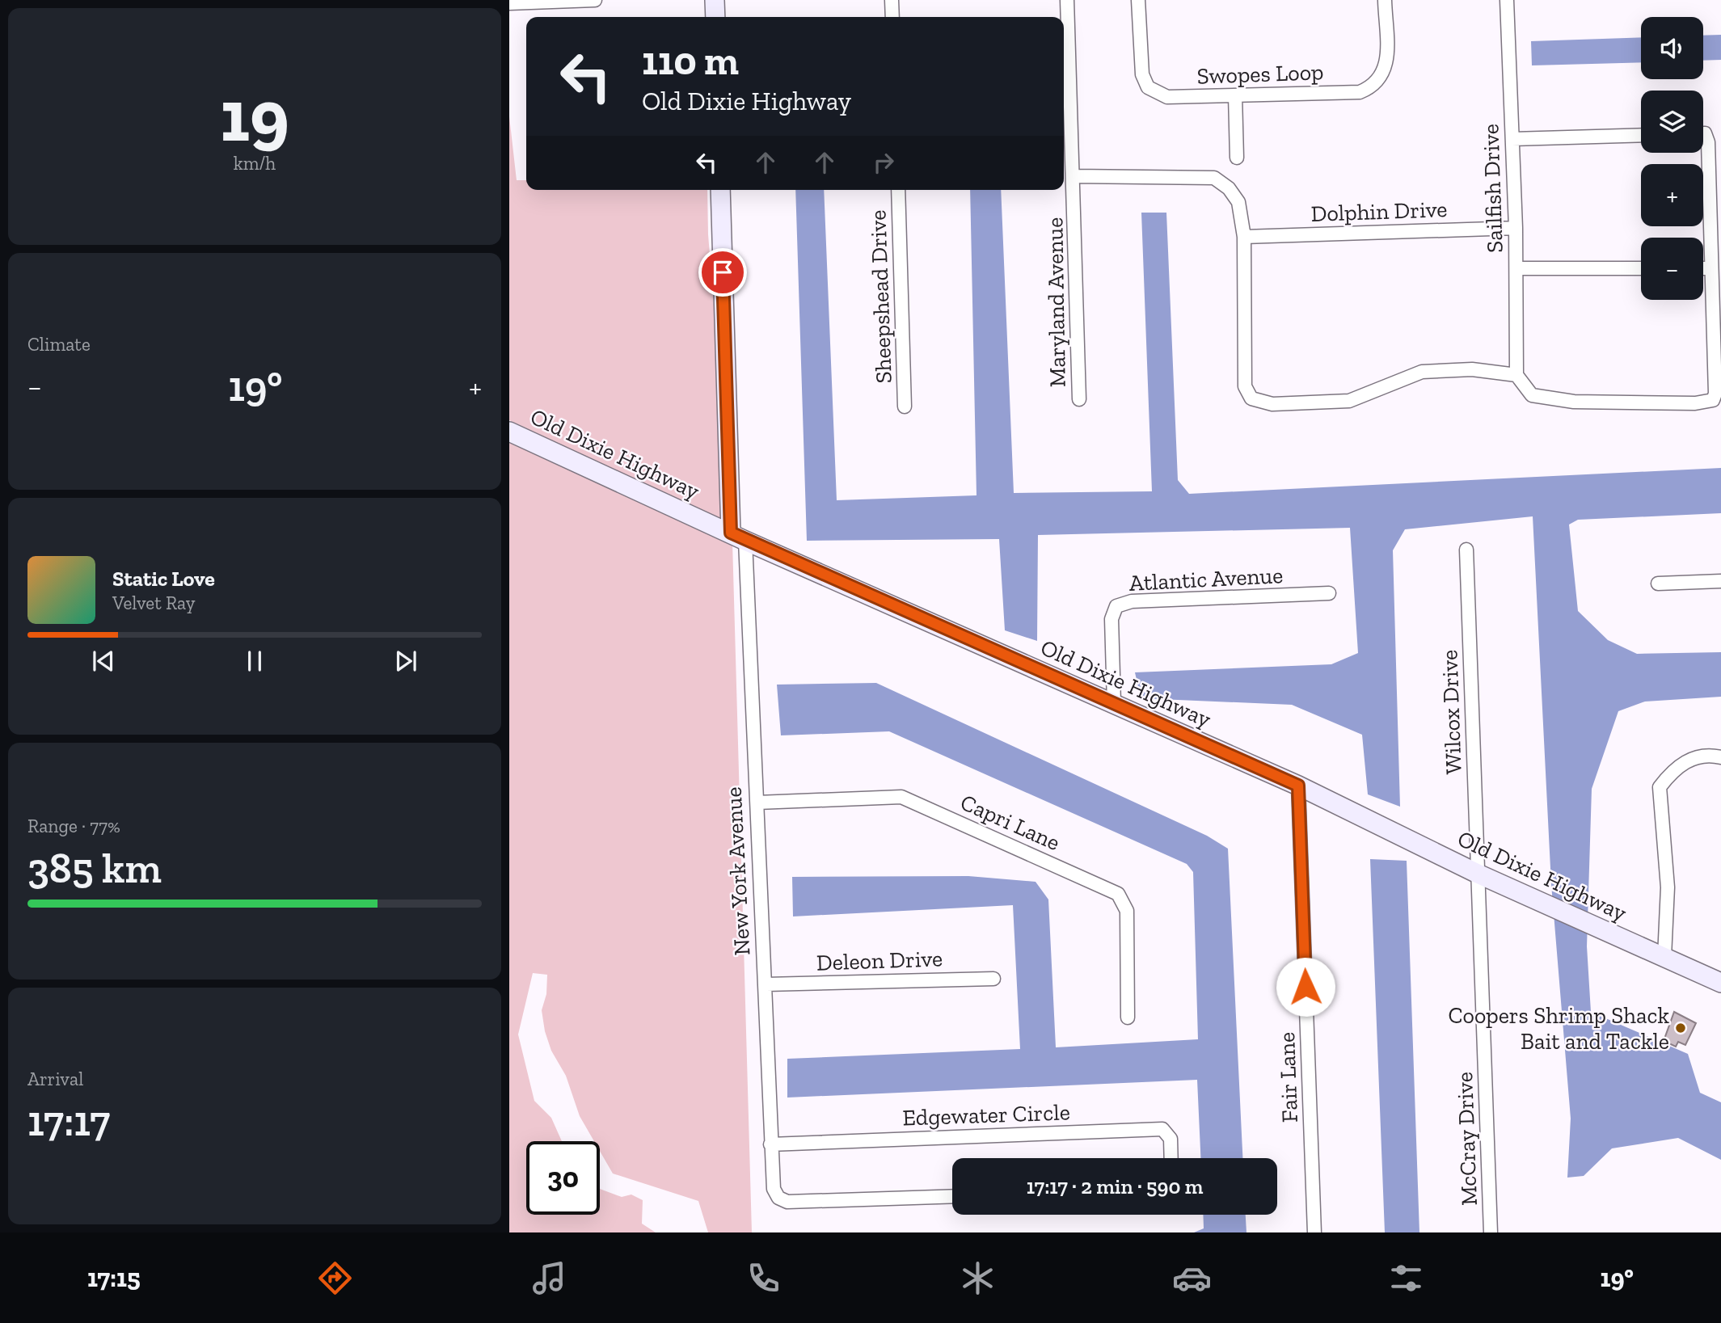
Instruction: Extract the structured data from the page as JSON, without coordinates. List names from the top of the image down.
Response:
{
  "streets": {
    "street": [
      "Swopes Loop",
      "Sailfish Drive",
      "Dolphin Drive",
      "Sheepshead Drive",
      "Maryland Avenue",
      "Old Dixie Highway",
      "Atlantic Avenue",
      "Wilcox Drive",
      "Capri Lane",
      "New York Avenue",
      "Deleon Drive",
      "Fair Lane",
      "Edgewater Circle",
      "McCray Drive"
    ]
  },
  "crossings": [
    ["Sailfish Drive", "Dolphin Drive"],
    ["Old Dixie Highway", "Atlantic Avenue"],
    ["Old Dixie Highway", "Wilcox Drive"],
    ["Old Dixie Highway", "New York Avenue"],
    ["Old Dixie Highway", "Fair Lane"],
    ["Old Dixie Highway", "McCray Drive"],
    ["Wilcox Drive", "McCray Drive"],
    ["Capri Lane", "New York Avenue"],
    ["New York Avenue", "Deleon Drive"],
    ["New York Avenue", "Edgewater Circle"]
  ],
  "places": ["Coopers Shrimp Shack Bait and Tackle"],
  "page": {
    "tile": [
      ["19", "km/h"],
      "Climate",
      ["Range · 77%", "385 km"],
      ["Arrival", "17:17"]
    ],
    "map_buttons": ["+", "−"],
    "turn": ["110 m", "Old Dixie Highway"],
    "heat": ["−", "19°", "+"],
    "song": ["Static Love", "Velvet Ray"],
    "limit": "30",
    "trip": "17:17 · 2 min · 590 m",
    "tabs": ["17:15", "19°"]
  }
}
